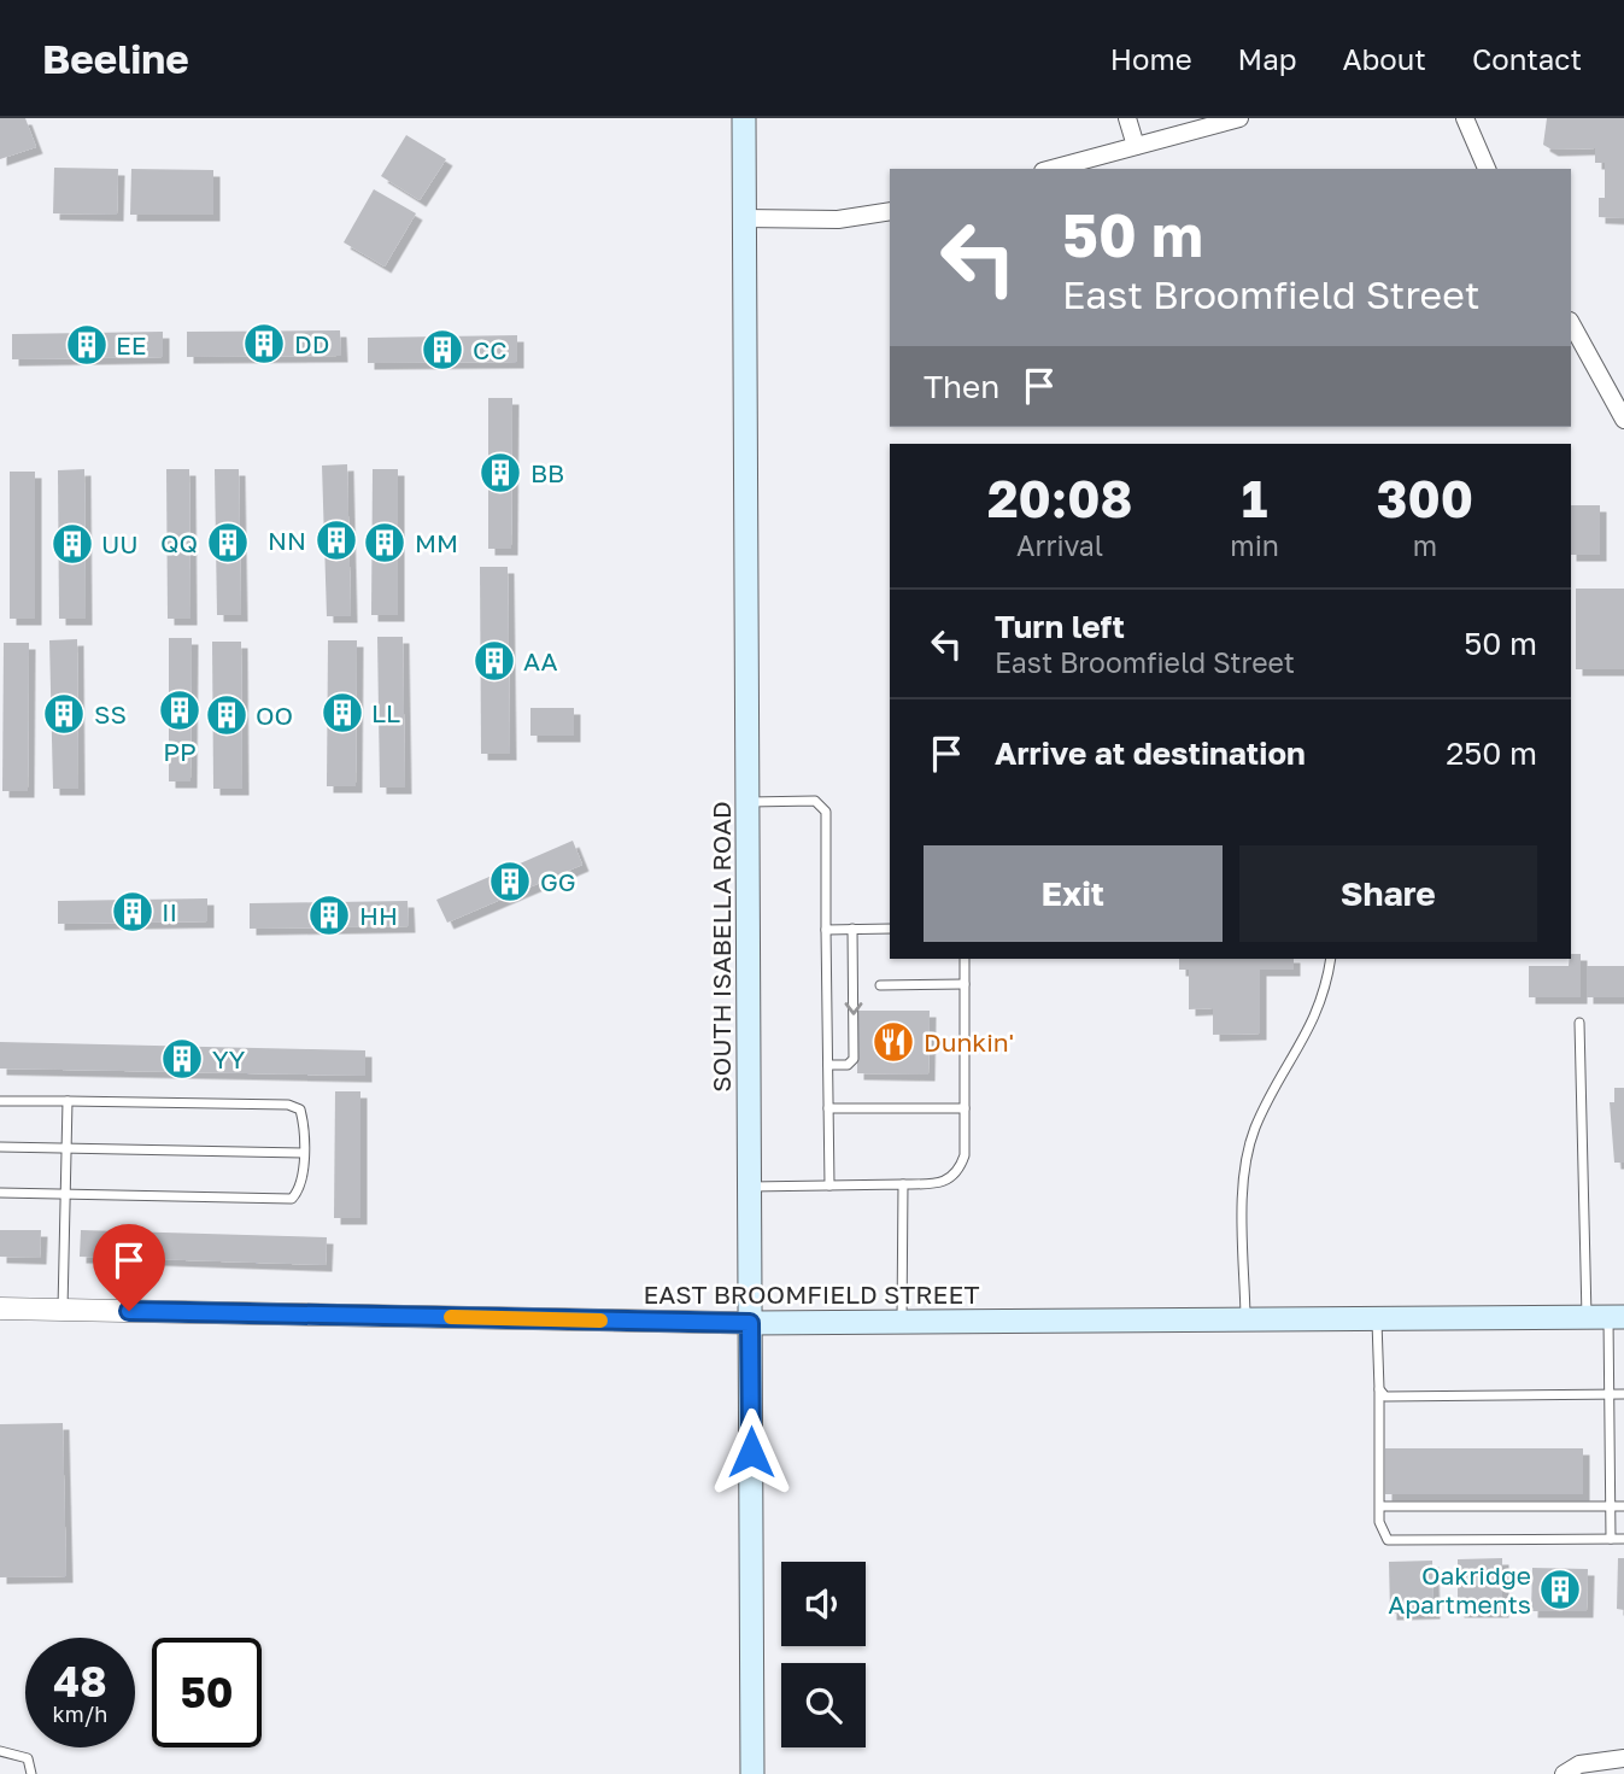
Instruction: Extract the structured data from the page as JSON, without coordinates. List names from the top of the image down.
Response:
{
  "streets": {
    "main road": ["SOUTH ISABELLA ROAD", "EAST BROOMFIELD STREET"]
  },
  "crossings": [
    ["SOUTH ISABELLA ROAD", "EAST BROOMFIELD STREET"]
  ],
  "places": {
    "building": [
      "DD",
      "EE",
      "CC",
      "BB",
      "NN",
      "QQ",
      "MM",
      "UU",
      "AA",
      "PP",
      "LL",
      "SS",
      "OO",
      "GG",
      "II",
      "HH",
      "YY",
      "Oakridge Apartments"
    ],
    "restaurant": ["Dunkin'"]
  },
  "page": {
    "header": "Beeline",
    "nav": [
      "Home",
      "Map",
      "About",
      "Contact"
    ],
    "turn": ["50 m", "East Broomfield Street"],
    "then": "Then",
    "eta": [
      "20:08",
      "Arrival",
      "1",
      "min",
      "300",
      "m"
    ],
    "list": [
      {
        "name": "Turn left",
        "note": "East Broomfield Street",
        "value": "50 m"
      },
      {
        "name": "Arrive at destination",
        "value": "250 m"
      }
    ],
    "buttons": ["Exit", "Share"],
    "speed": "48 km/h",
    "limit": "50"
  }
}
